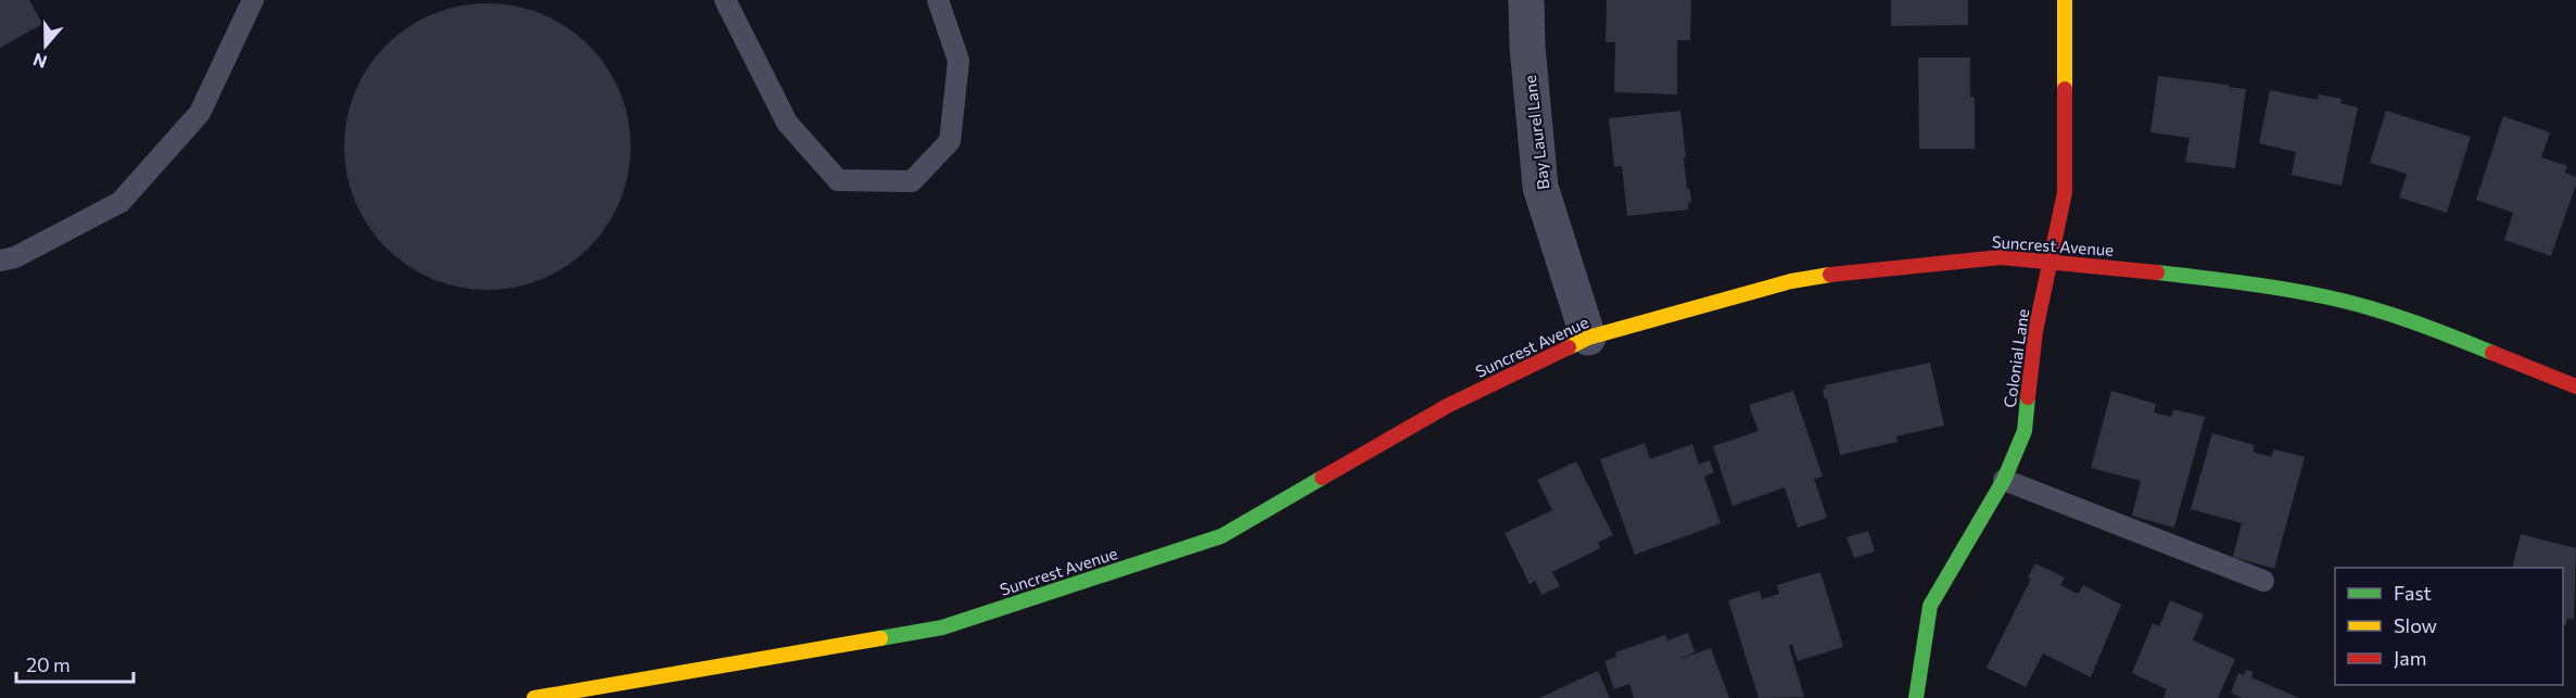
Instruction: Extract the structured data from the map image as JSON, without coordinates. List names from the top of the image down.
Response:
{
  "streets": {
    "street": ["Bay Laurel Lane", "Suncrest Avenue", "Colonial Lane"]
  },
  "crossings": [
    ["Bay Laurel Lane", "Suncrest Avenue"],
    ["Suncrest Avenue", "Colonial Lane"]
  ],
  "legend": ["Fast", "Slow", "Jam"],
  "scale_bar": "20 m",
  "north": "bottom"
}
